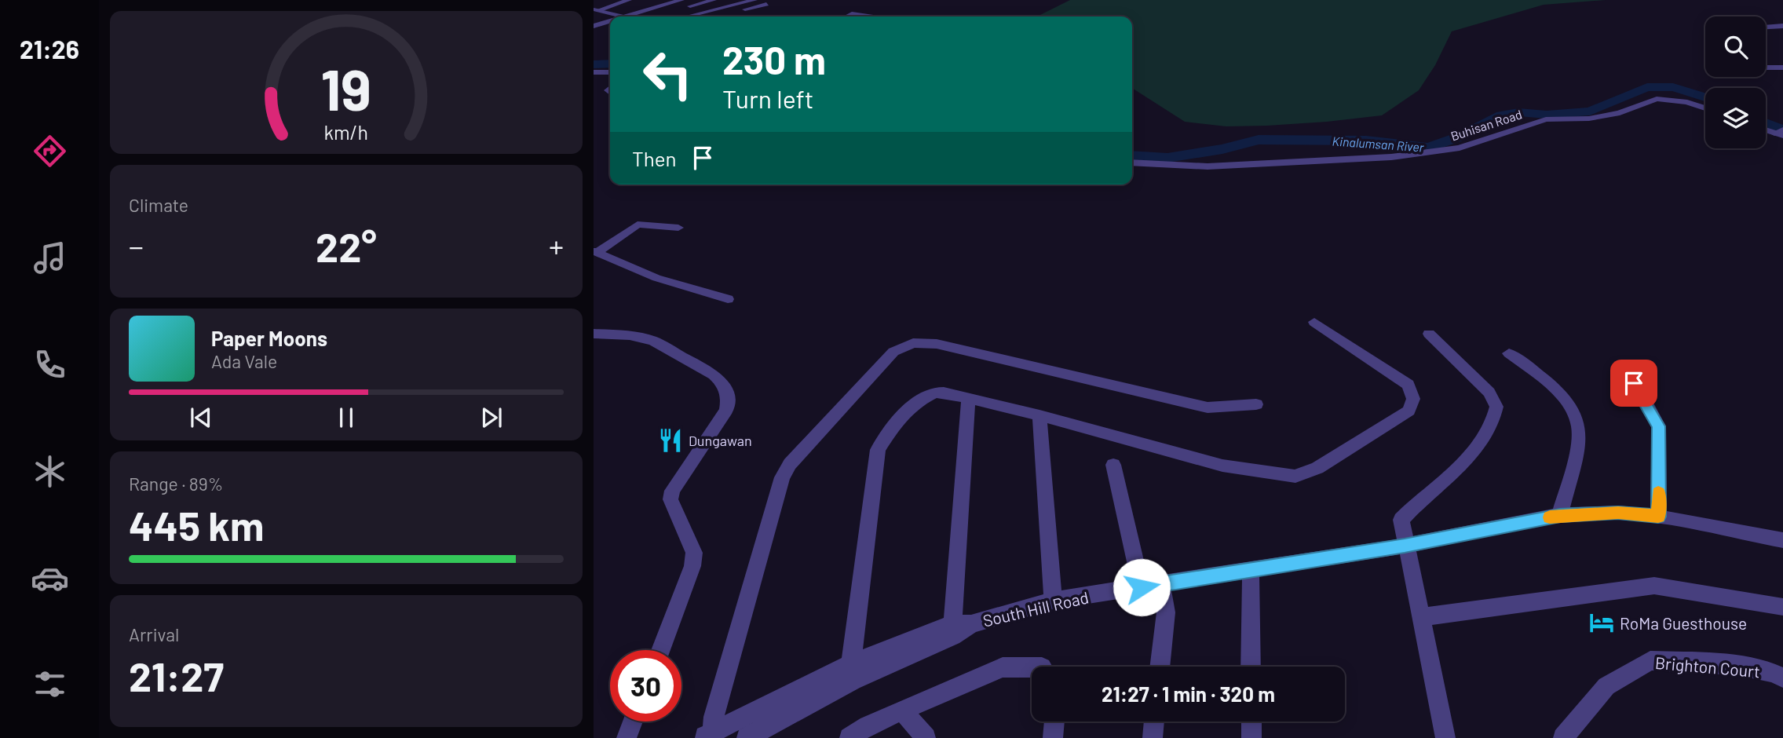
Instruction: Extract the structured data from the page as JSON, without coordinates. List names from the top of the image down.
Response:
{
  "streets": {
    "street": ["Buhisan Road", "South Hill Road", "Brighton Court"]
  },
  "water": ["Kinalumsan River"],
  "places": {
    "restaurant": ["Dungawan"],
    "hotel": ["RoMa Guesthouse"]
  },
  "page": {
    "tabs": "21:26",
    "turn": ["230 m", "Turn left"],
    "then": "Then",
    "tile": [
      "Climate",
      ["Range · 89%", "445 km"],
      ["Arrival", "21:27"]
    ],
    "heat": ["−", "22°", "+"],
    "song": ["Paper Moons", "Ada Vale"],
    "limit": "30",
    "trip": "21:27 · 1 min · 320 m",
    "gauge": ["19", "km/h"]
  }
}
